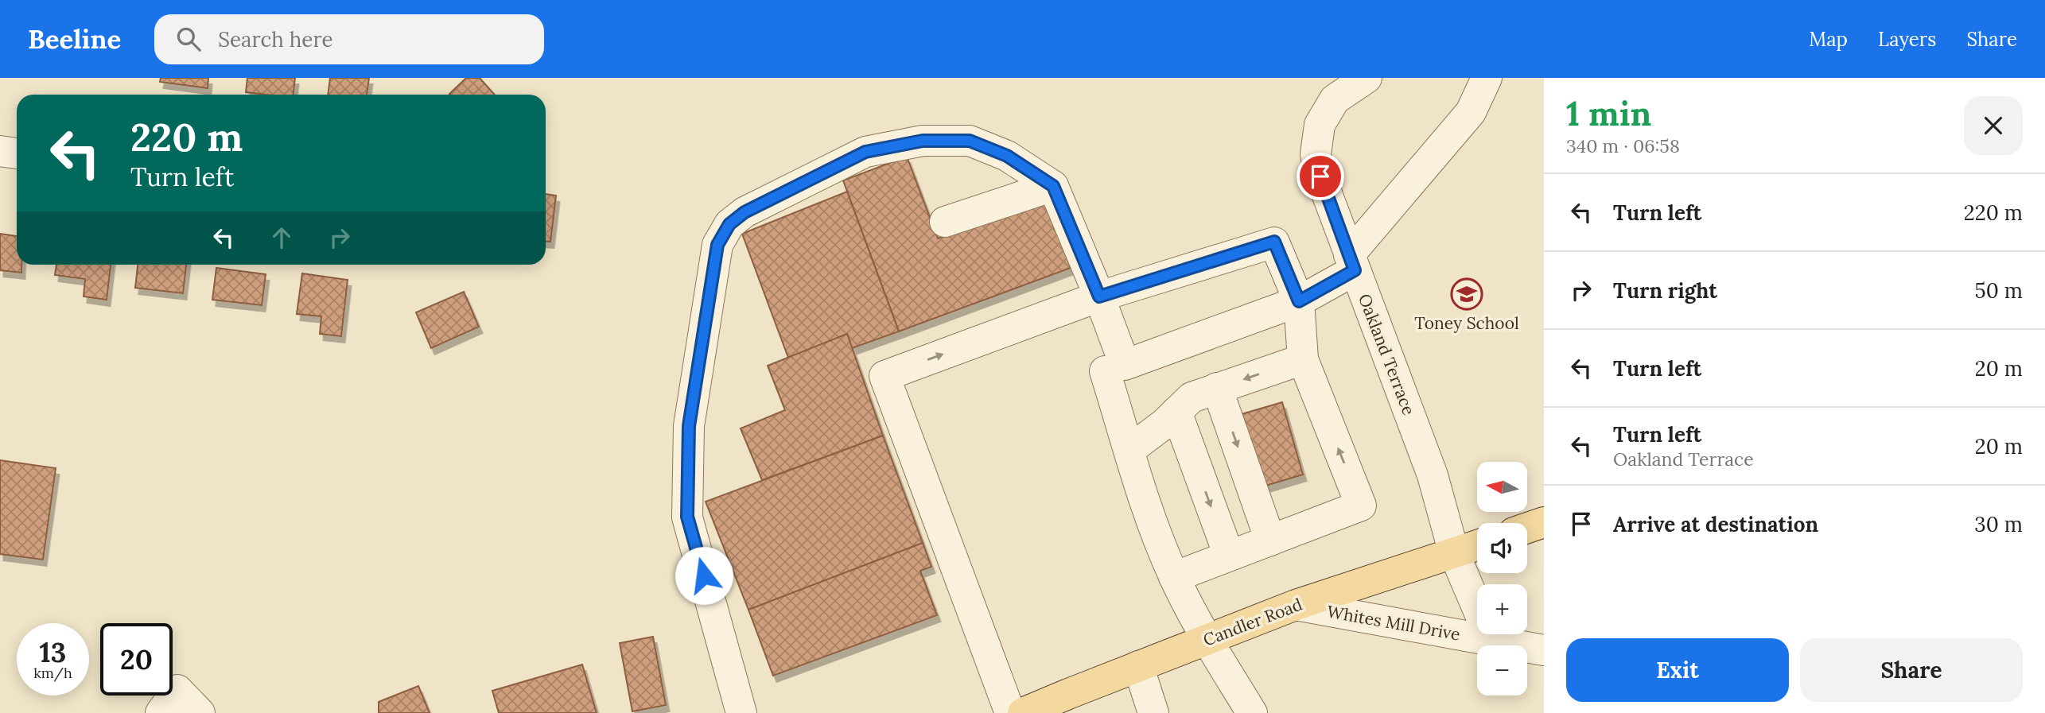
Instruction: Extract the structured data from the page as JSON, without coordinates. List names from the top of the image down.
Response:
{
  "streets": {
    "main road": ["Candler Road"],
    "street": ["Oakland Terrace", "Whites Mill Drive"]
  },
  "crossings": [
    ["Oakland Terrace", "Candler Road"],
    ["Oakland Terrace", "Whites Mill Drive"],
    ["Candler Road", "Whites Mill Drive"]
  ],
  "places": {
    "school or university": ["Toney School"]
  },
  "north": "left",
  "page": {
    "header": "Beeline",
    "search": "Search here",
    "nav": ["Map", "Layers", "Share"],
    "heading": ["1 min", "340 m · 06:58"],
    "turn": ["220 m", "Turn left"],
    "list": [
      {
        "name": "Turn left",
        "value": "220 m"
      },
      {
        "name": "Turn right",
        "value": "50 m"
      },
      {
        "name": "Turn left",
        "value": "20 m"
      },
      {
        "name": "Turn left",
        "note": "Oakland Terrace",
        "value": "20 m"
      },
      {
        "name": "Arrive at destination",
        "value": "30 m"
      }
    ],
    "map_buttons": ["+", "−"],
    "speed": "13 km/h",
    "limit": "20",
    "buttons": ["Exit", "Share"]
  }
}
